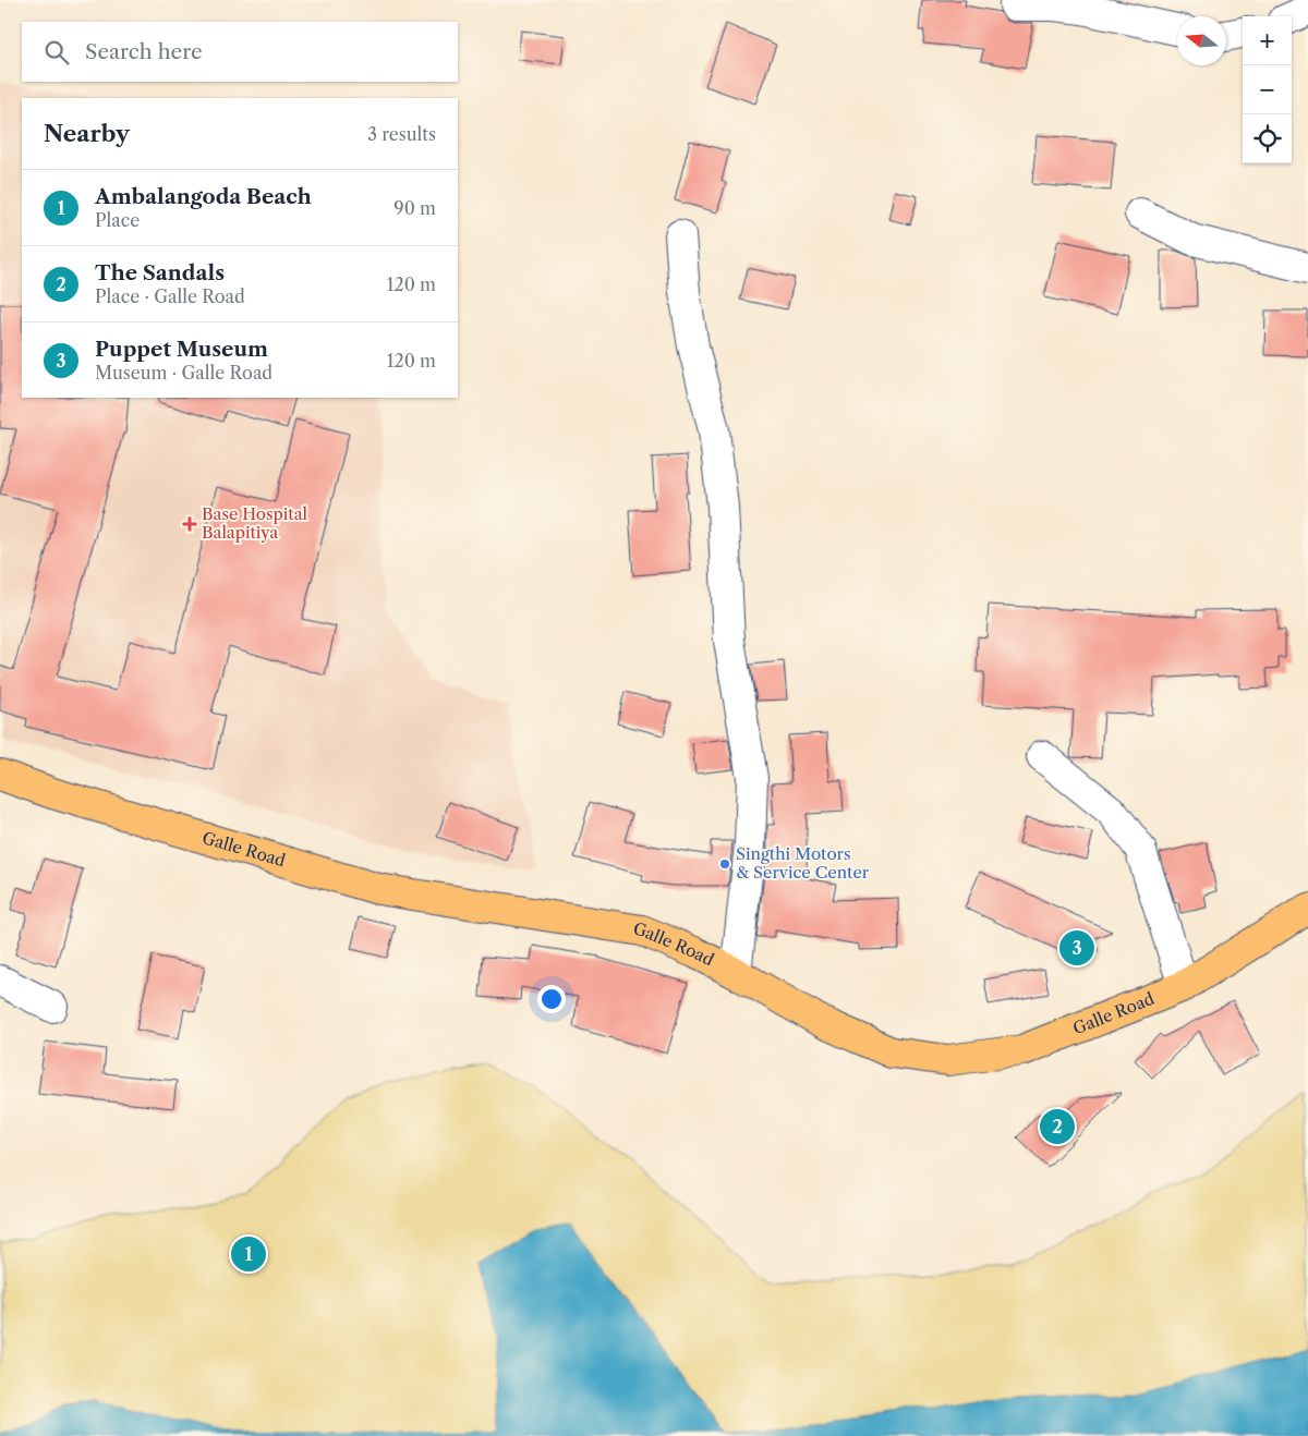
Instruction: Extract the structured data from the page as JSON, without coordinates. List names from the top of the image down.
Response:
{
  "streets": {
    "highway": ["Galle Road"]
  },
  "places": {
    "health": ["Base Hospital Balapitiya"],
    "other": ["Singthi Motors & Service Center"]
  },
  "north": "left",
  "page": {
    "map_buttons": ["+", "−"],
    "search": "Search here",
    "heading": ["Nearby", "3 results"],
    "list": [
      {
        "mark": "1",
        "name": "Ambalangoda Beach",
        "note": "Place",
        "value": "90 m"
      },
      {
        "mark": "2",
        "name": "The Sandals",
        "note": "Place · Galle Road",
        "value": "120 m"
      },
      {
        "mark": "3",
        "name": "Puppet Museum",
        "note": "Museum · Galle Road",
        "value": "120 m"
      }
    ],
    "pins": ["3", "2", "1"]
  }
}
